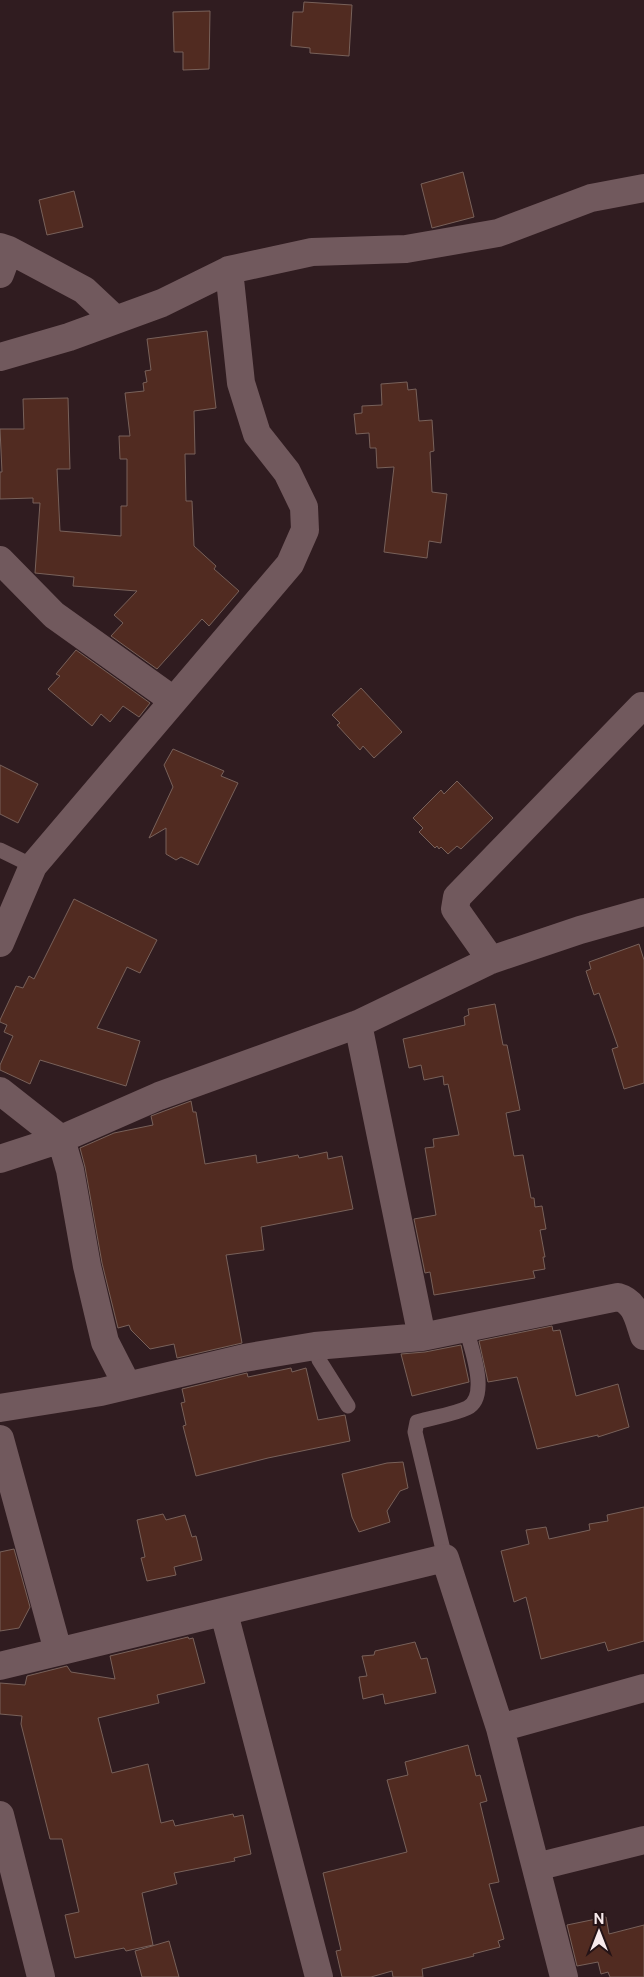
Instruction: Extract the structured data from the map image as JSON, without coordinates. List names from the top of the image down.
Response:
{
  "north": "top"
}
